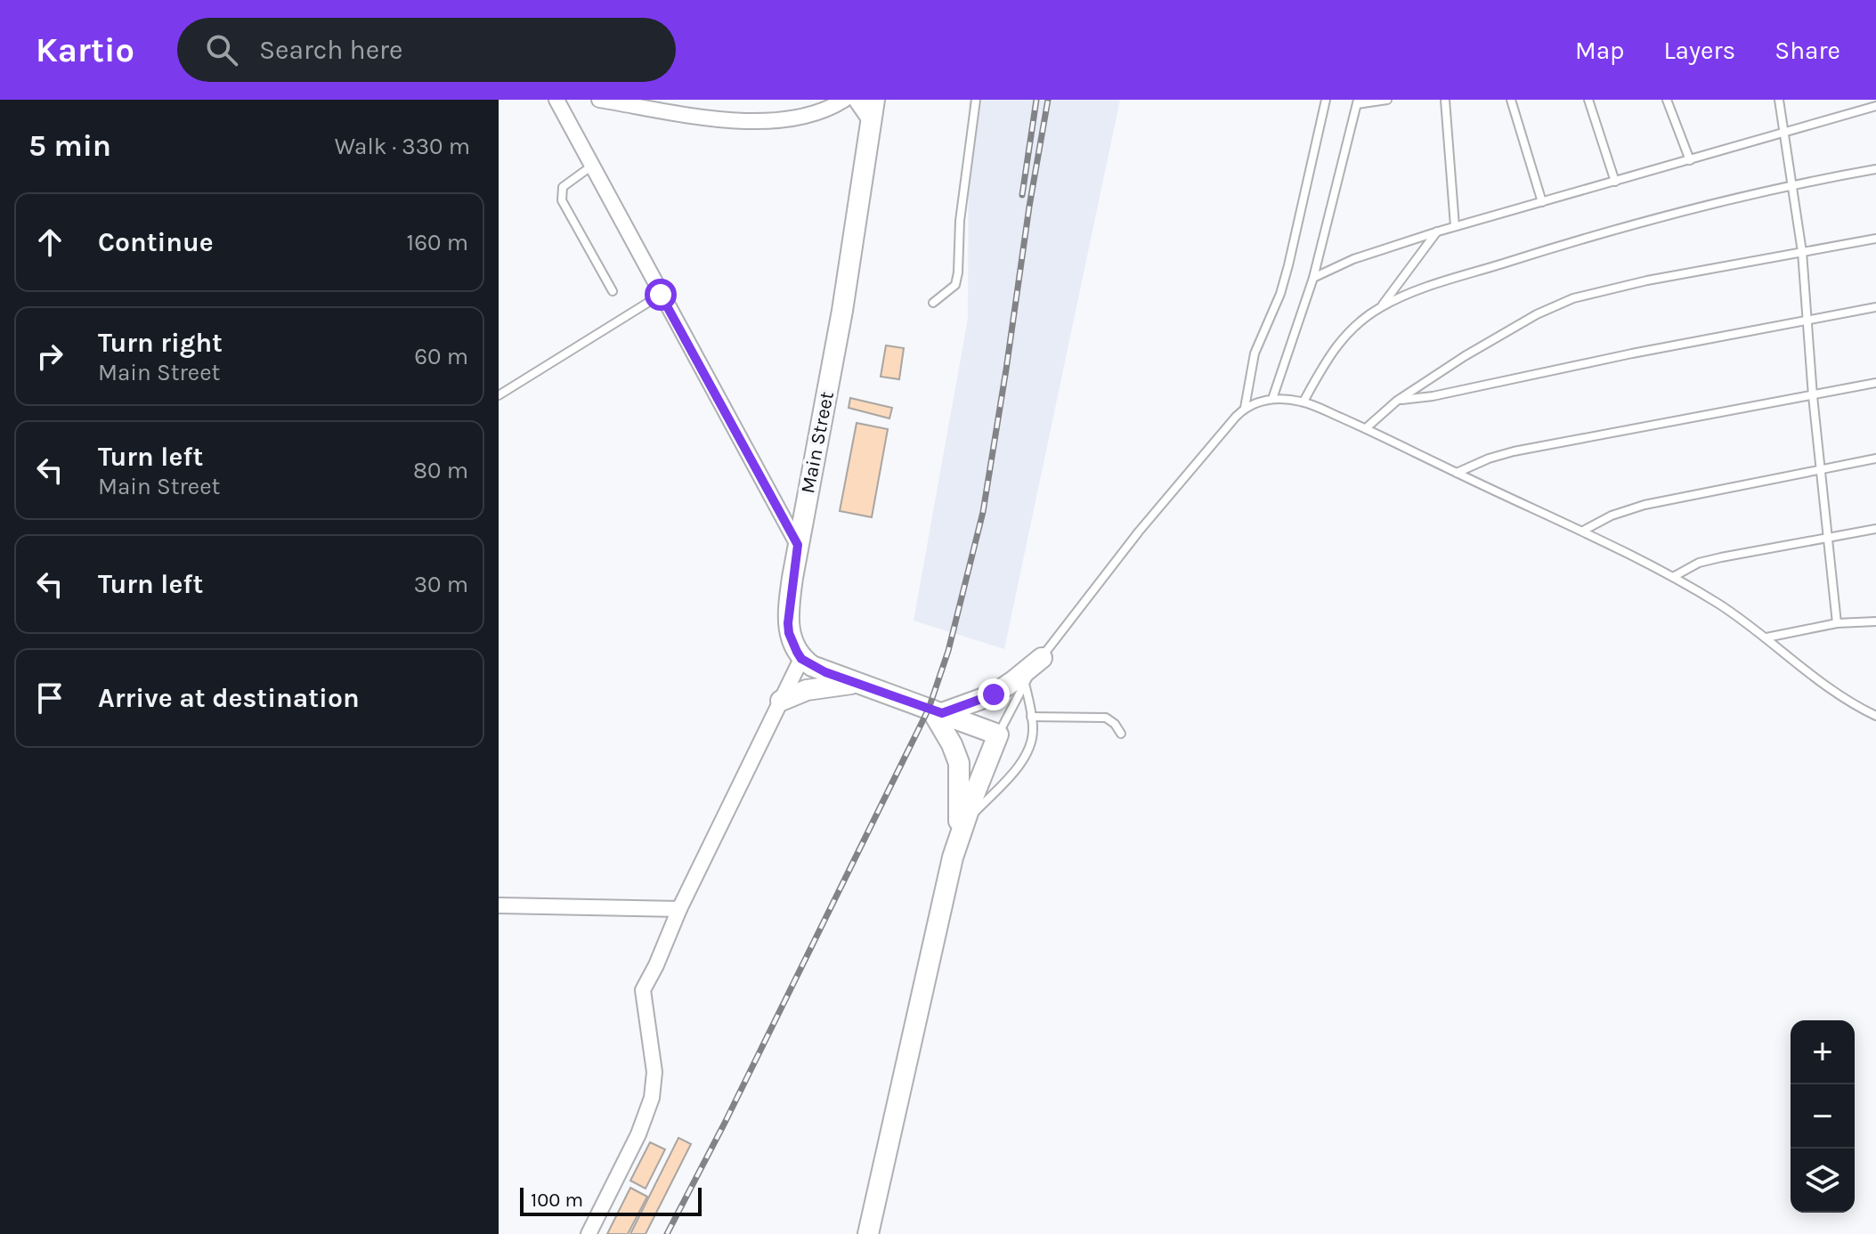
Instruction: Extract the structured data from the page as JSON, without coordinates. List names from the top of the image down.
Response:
{
  "streets": {
    "main road": ["Main Street"]
  },
  "scale_bar": "100 m",
  "page": {
    "header": "Kartio",
    "search": "Search here",
    "nav": ["Map", "Layers", "Share"],
    "heading": ["5 min", "Walk · 330 m"],
    "list": [
      ["Continue", "160 m"],
      ["Turn right", "Main Street", "60 m"],
      ["Turn left", "Main Street", "80 m"],
      ["Turn left", "30 m"],
      "Arrive at destination"
    ],
    "map_buttons": ["+", "−"],
    "scale": "100 m"
  }
}
